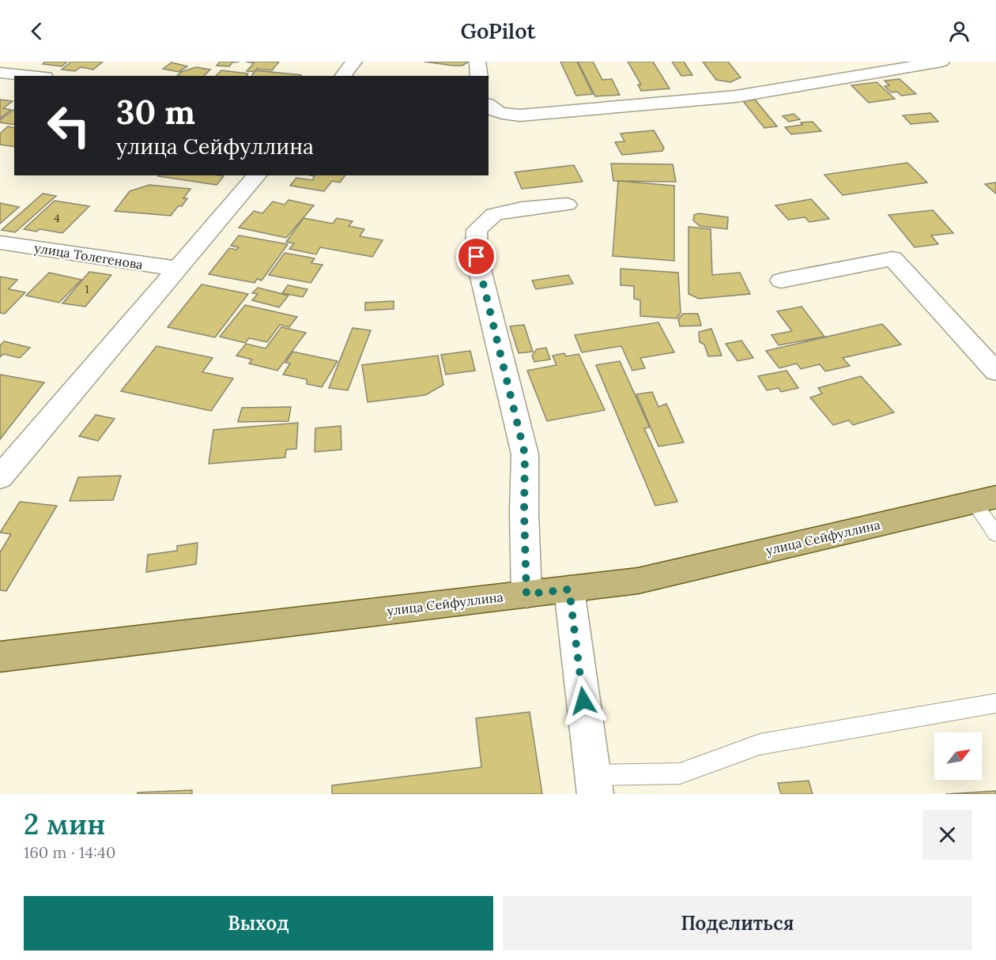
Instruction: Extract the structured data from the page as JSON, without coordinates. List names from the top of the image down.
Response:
{
  "streets": {
    "main road": ["улица Сейфуллина"],
    "street": ["улица Толегенова"]
  },
  "house_numbers": ["4", "1"],
  "north": "top right",
  "page": {
    "header": "GoPilot",
    "turn": ["30 m", "улица Сейфуллина"],
    "heading": ["2 мин", "160 m · 14:40"],
    "buttons": ["Выход", "Поделиться"]
  }
}
